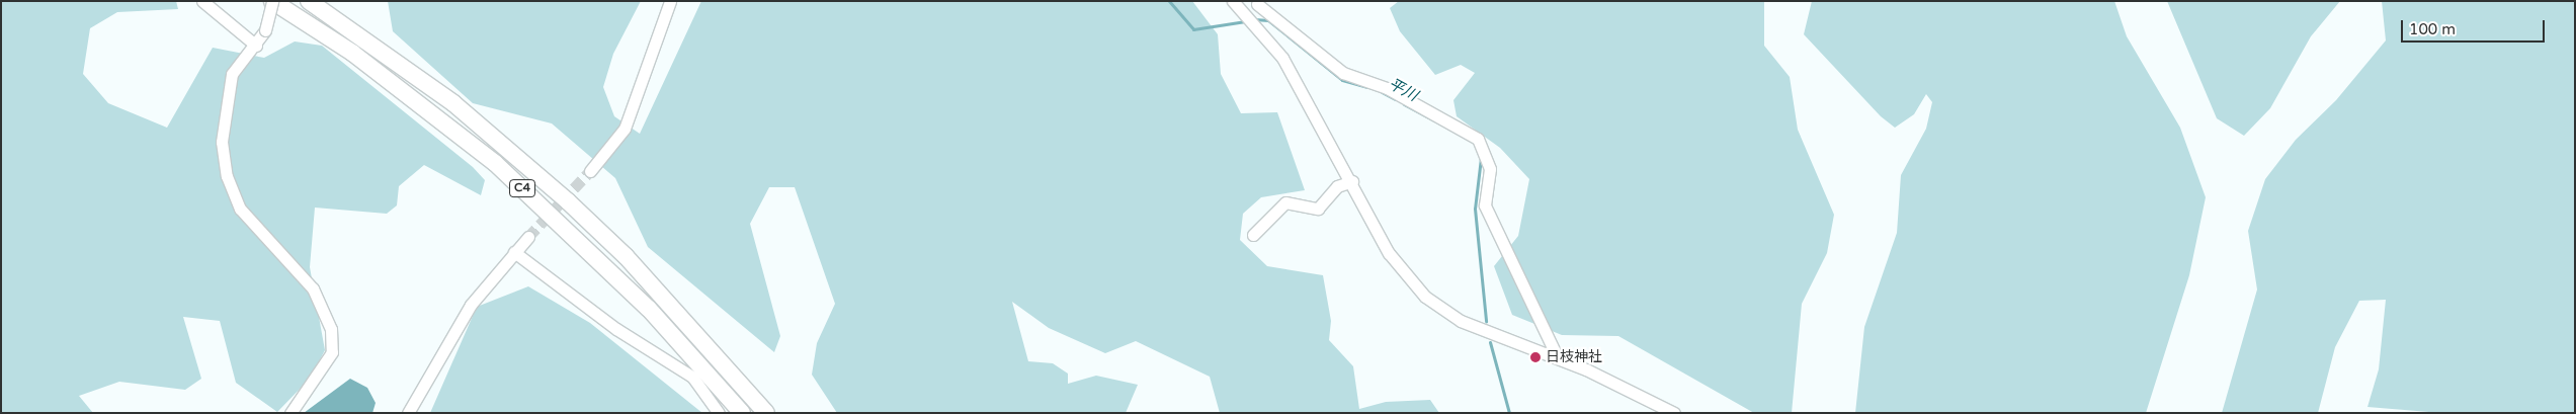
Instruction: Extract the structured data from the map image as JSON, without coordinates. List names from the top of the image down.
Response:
{
  "streets": {
    "highway": ["C4"]
  },
  "water": ["平川"],
  "places": ["日枝神社"],
  "scale_bar": "100 m"
}
